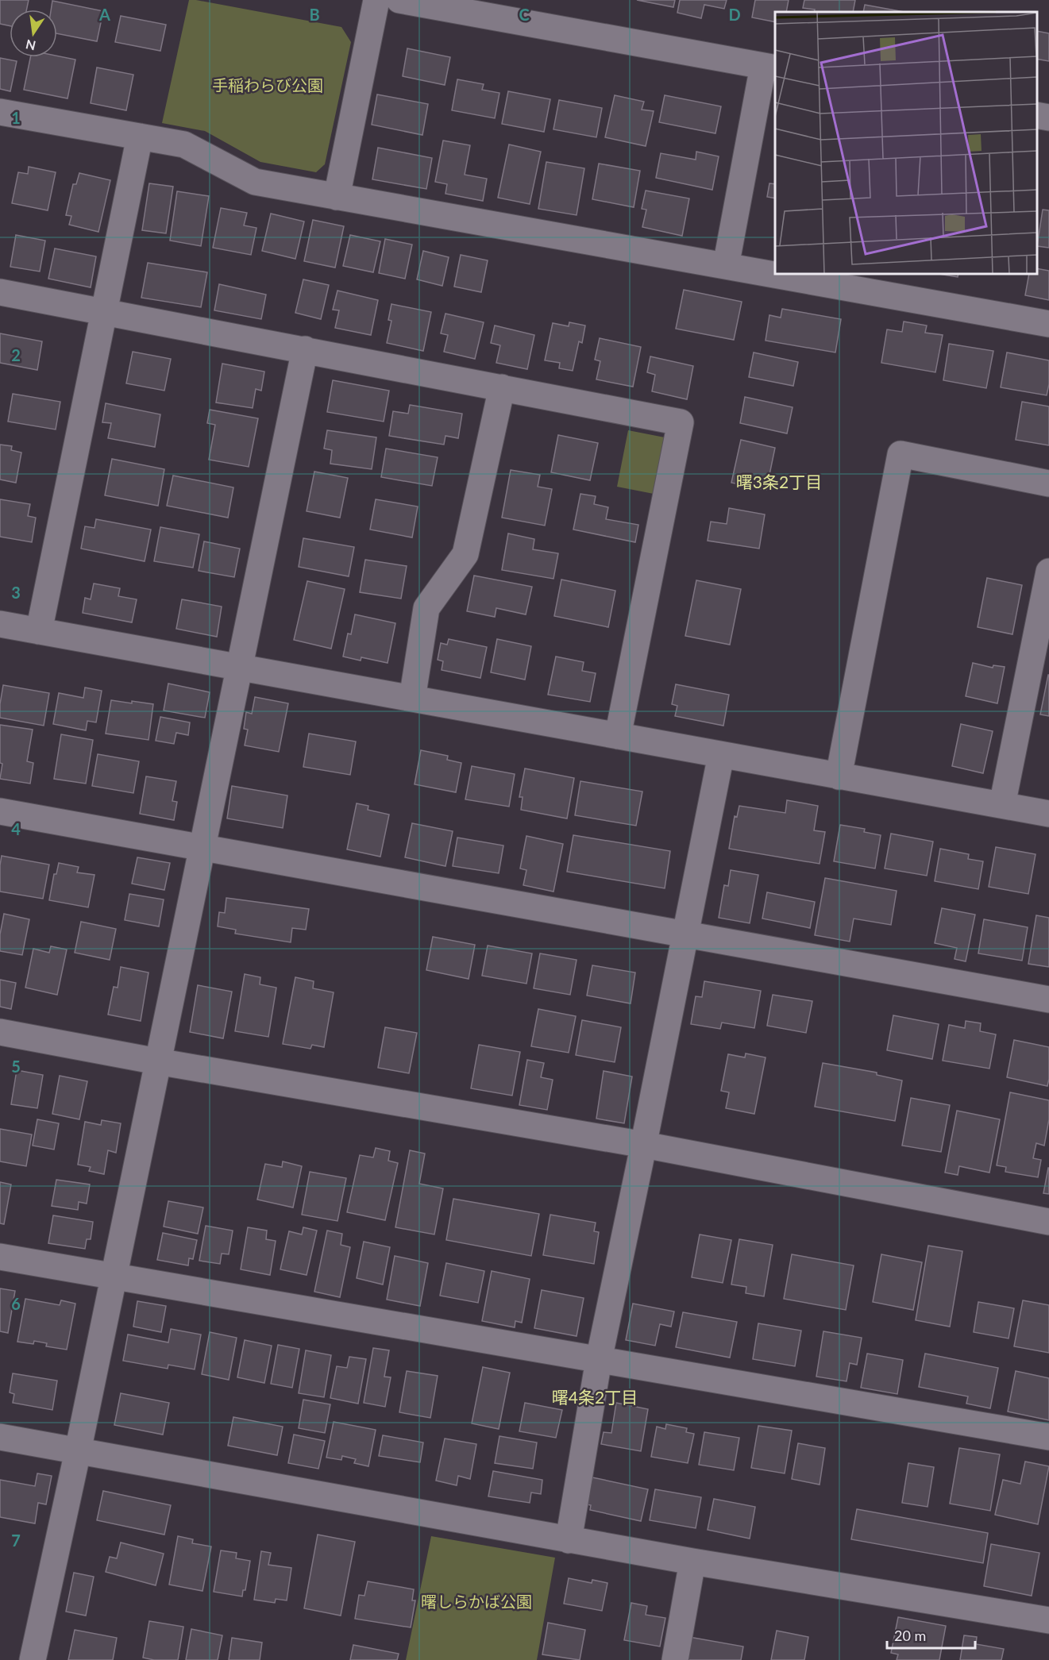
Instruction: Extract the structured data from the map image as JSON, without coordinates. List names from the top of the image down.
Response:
{
  "districts": ["曙3条2丁目", "曙4条2丁目"],
  "parks": ["手稲わらび公園", "曙しらかば公園"],
  "scale_bar": "20 m",
  "north": "bottom",
  "grid": {
    "columns": [
      "A",
      "B",
      "C",
      "D"
    ],
    "rows": [
      "1",
      "2",
      "3",
      "4",
      "5",
      "6",
      "7"
    ]
  }
}
